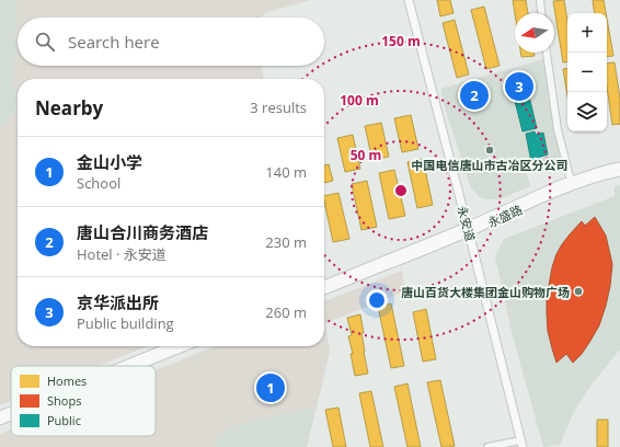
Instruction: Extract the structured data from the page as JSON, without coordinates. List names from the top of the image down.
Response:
{
  "streets": {
    "main road": ["永盛路", "永安道"]
  },
  "crossings": [
    ["永盛路", "永安道"]
  ],
  "places": ["中国电信唐山市古冶区分公司", "唐山百货大楼集团金山购物广场"],
  "legend": ["Homes", "Shops", "Public"],
  "north": "left",
  "page": {
    "map_buttons": ["+", "−"],
    "search": "Search here",
    "pins": ["3", "2", "1"],
    "heading": ["Nearby", "3 results"],
    "list": [
      {
        "mark": "1",
        "name": "金山小学",
        "note": "School",
        "value": "140 m"
      },
      {
        "mark": "2",
        "name": "唐山合川商务酒店",
        "note": "Hotel · 永安道",
        "value": "230 m"
      },
      {
        "mark": "3",
        "name": "京华派出所",
        "note": "Public building",
        "value": "260 m"
      }
    ]
  },
  "rings": ["150 m", "100 m", "50 m"]
}
